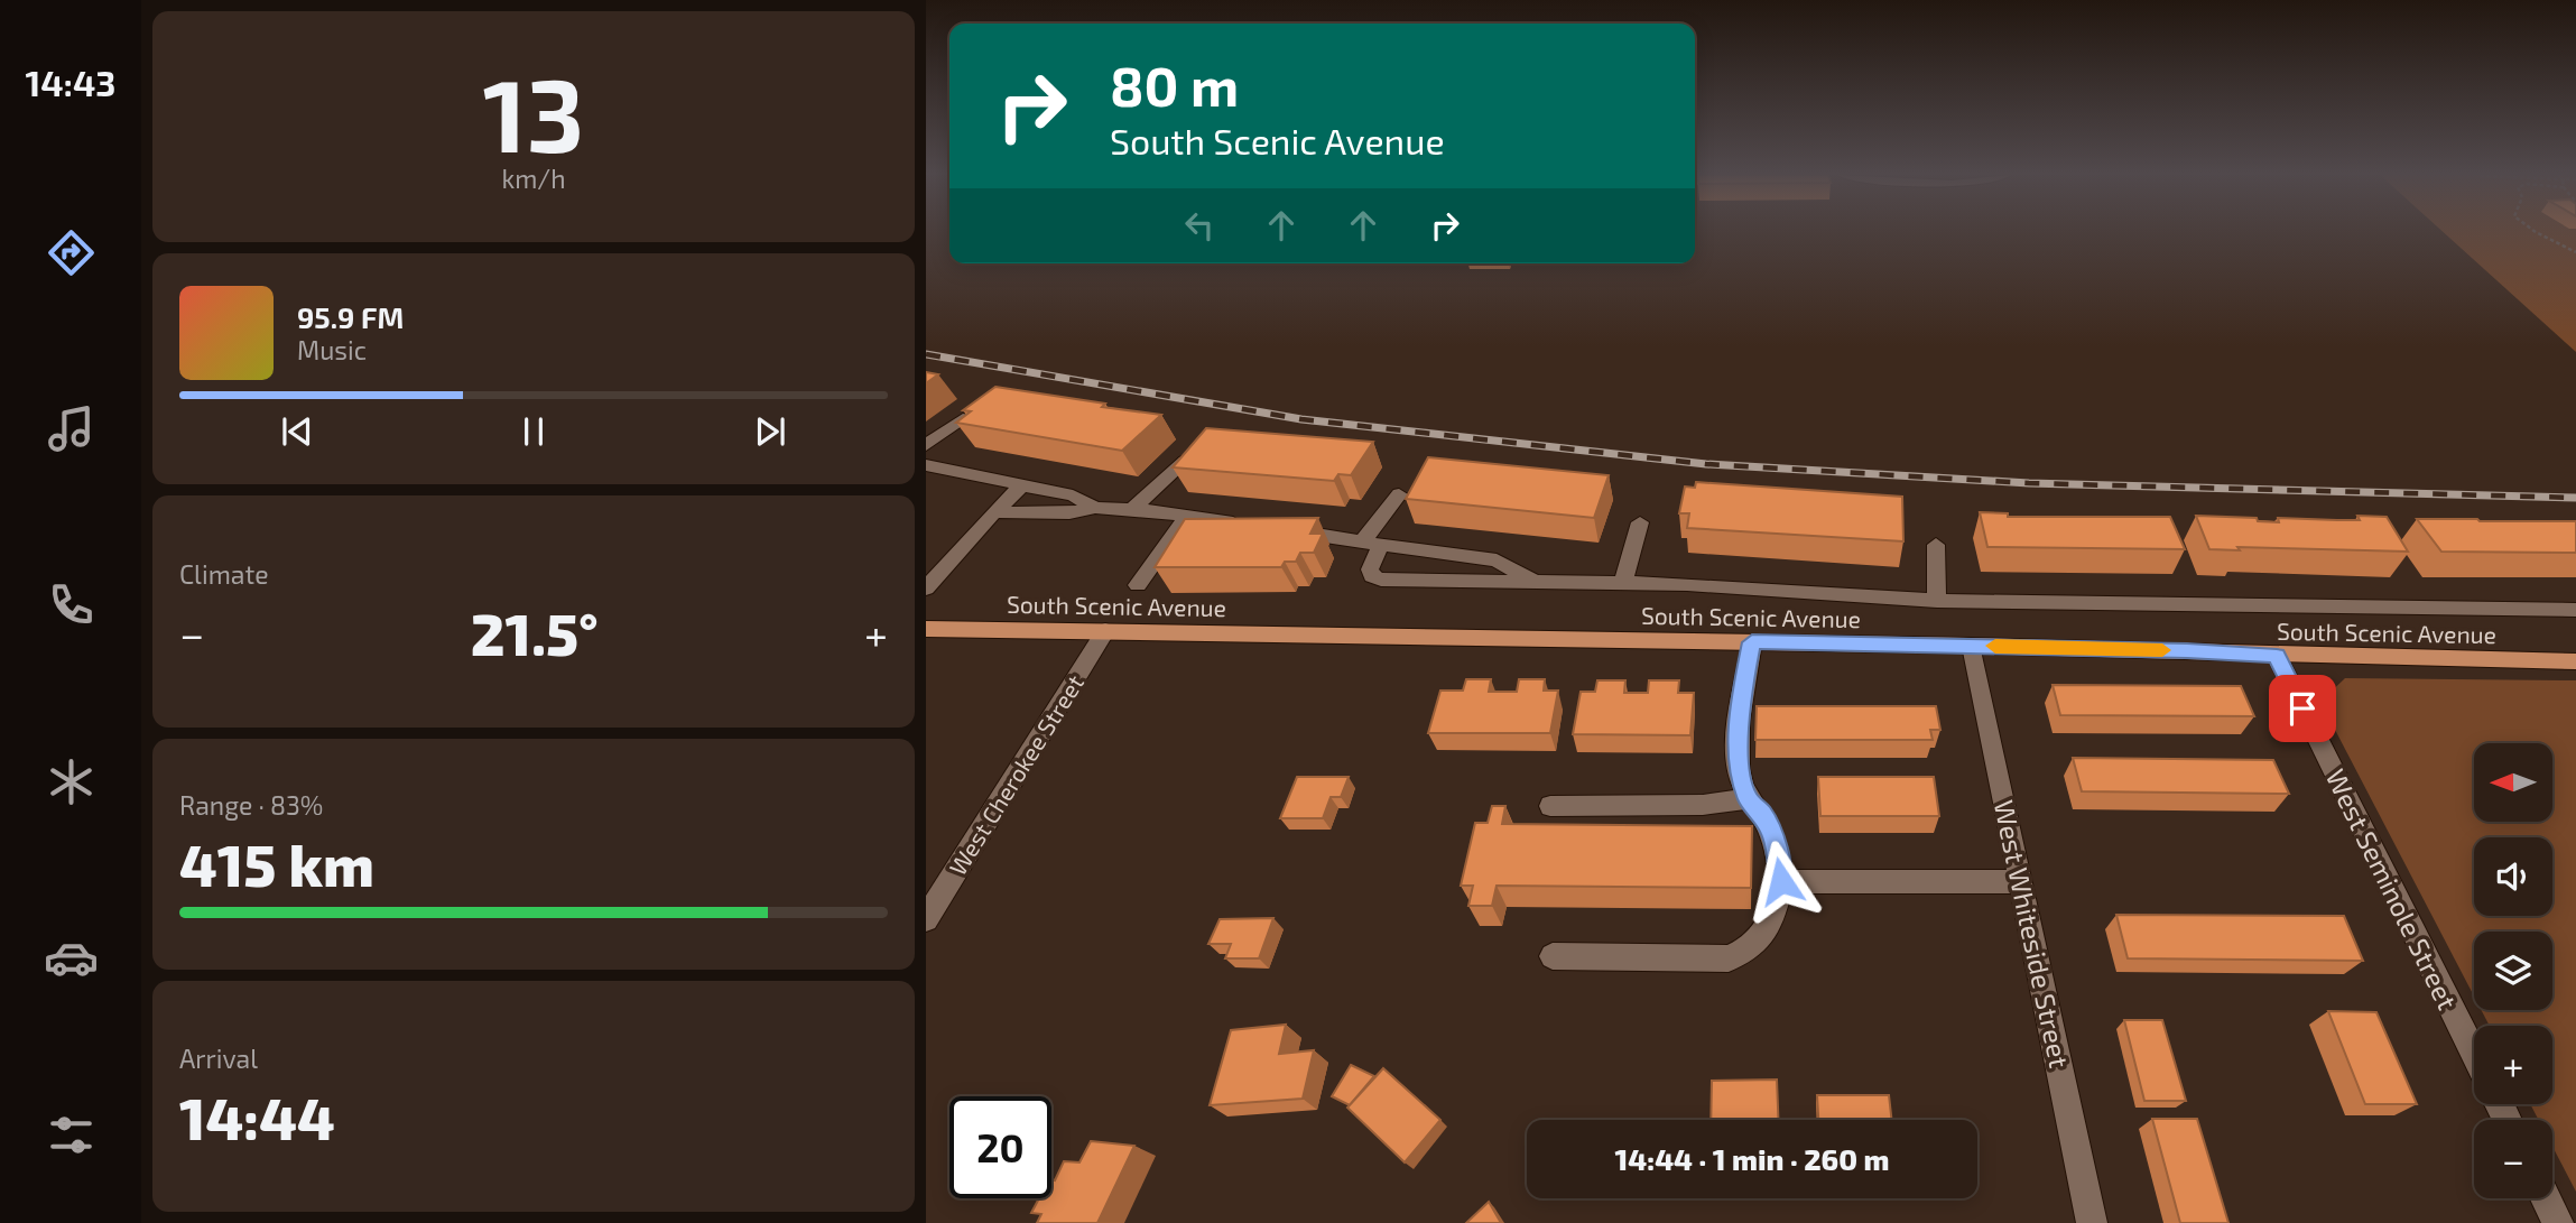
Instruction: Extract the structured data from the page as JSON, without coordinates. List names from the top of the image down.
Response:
{
  "streets": {
    "main road": ["South Scenic Avenue"],
    "street": ["West Cherokee Street", "West Seminole Street", "West Whiteside Street"]
  },
  "crossings": [
    ["South Scenic Avenue", "West Cherokee Street"],
    ["South Scenic Avenue", "West Seminole Street"],
    ["South Scenic Avenue", "West Whiteside Street"]
  ],
  "north": "left",
  "page": {
    "tabs": "14:43",
    "tile": [
      ["13", "km/h"],
      "Climate",
      ["Range · 83%", "415 km"],
      ["Arrival", "14:44"]
    ],
    "turn": ["80 m", "South Scenic Avenue"],
    "song": ["95.9 FM", "Music"],
    "heat": ["−", "21.5°", "+"],
    "map_buttons": ["+", "−"],
    "limit": "20",
    "trip": "14:44 · 1 min · 260 m"
  }
}
